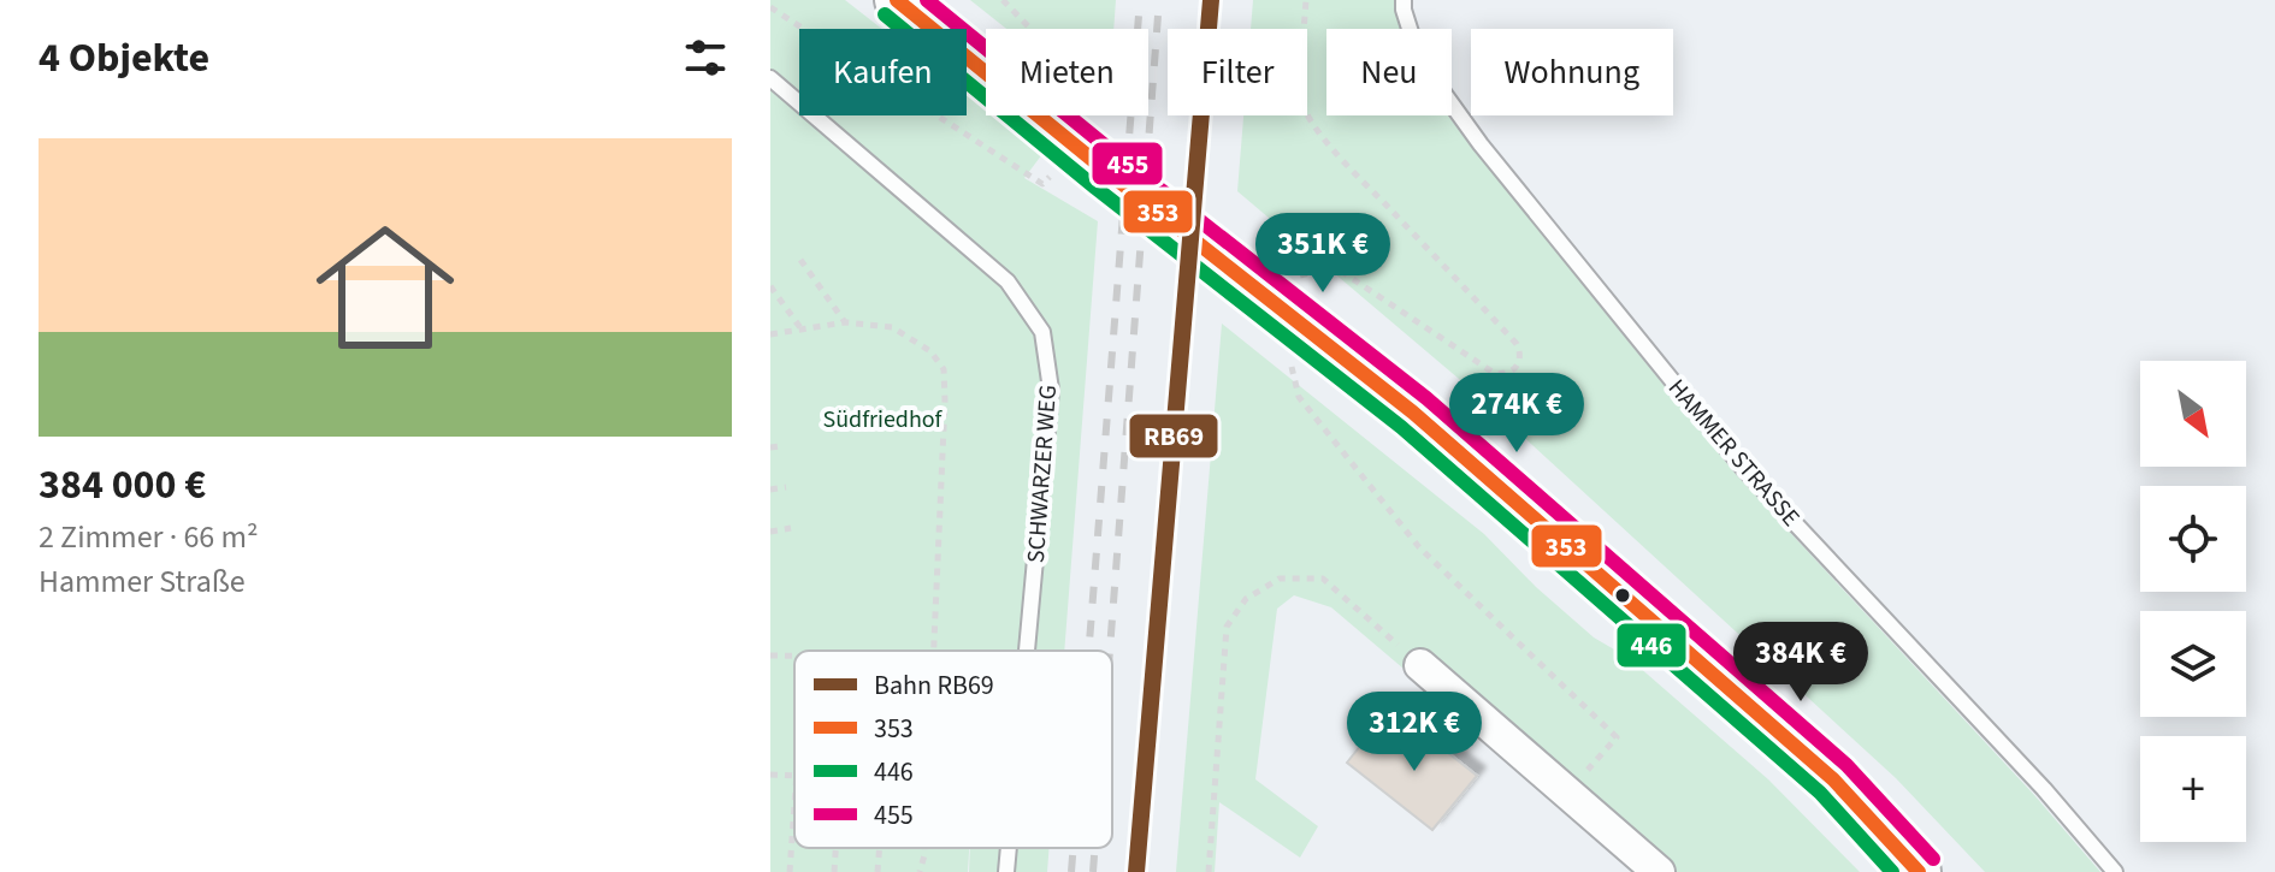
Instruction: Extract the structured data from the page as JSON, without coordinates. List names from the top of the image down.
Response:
{
  "streets": {
    "lane": ["HAMMER STRASSE", "SCHWARZER WEG"]
  },
  "parks": ["Südfriedhof"],
  "lines": [
    "rail line RB69",
    "transit line 353",
    "transit line 455",
    "transit line 446"
  ],
  "legend": [
    "Bahn RB69",
    "353",
    "446",
    "455"
  ],
  "north": "bottom right",
  "page": {
    "heading": "4 Objekte",
    "chip": [
      "Kaufen",
      "Mieten",
      "Filter",
      "Neu",
      "Wohnung"
    ],
    "list": [
      {
        "name": "384 000 €",
        "note": "2 Zimmer · 66 m² · Hammer Straße"
      }
    ],
    "price": [
      "351K €",
      "274K €",
      "384K €",
      "312K €"
    ],
    "map_buttons": "+"
  }
}
